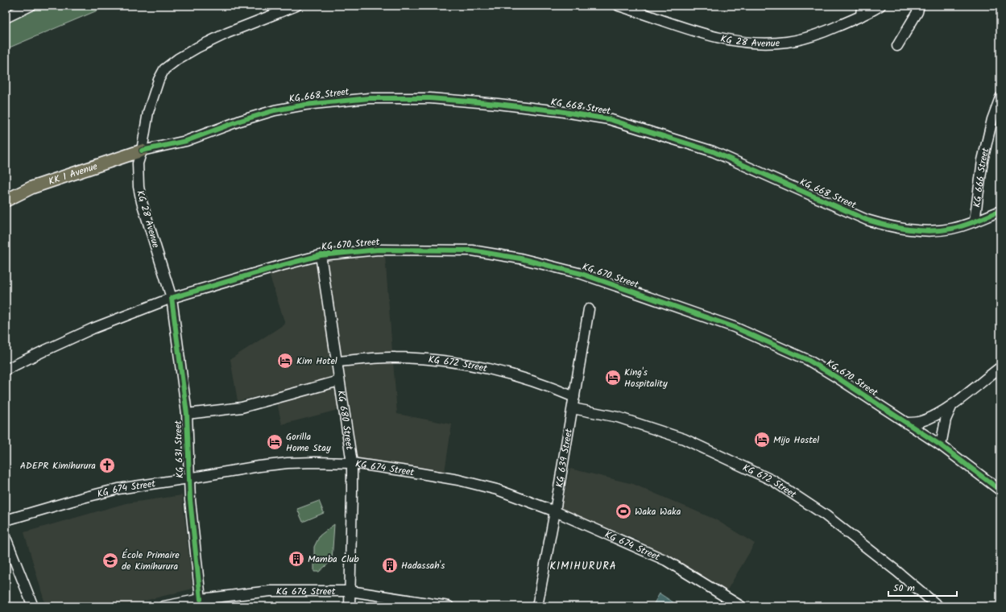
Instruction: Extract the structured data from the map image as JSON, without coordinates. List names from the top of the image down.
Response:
{
  "streets": {
    "main road": ["KK 1 Avenue"],
    "street": [
      "KG 28 Avenue",
      "KG 668 Street",
      "KG 666 Street",
      "KG 670 Street",
      "KG 672 Street",
      "KG 680 Street",
      "KG 631 Street",
      "KG 639 Street",
      "KG 674 Street",
      "KG 676 Street"
    ]
  },
  "crossings": [
    ["KG 28 Avenue", "KG 668 Street"],
    ["KG 28 Avenue", "KK 1 Avenue"],
    ["KG 28 Avenue", "KG 670 Street"],
    ["KG 28 Avenue", "KG 631 Street"],
    ["KG 668 Street", "KK 1 Avenue"],
    ["KG 668 Street", "KG 666 Street"],
    ["KG 670 Street", "KG 680 Street"],
    ["KG 670 Street", "KG 631 Street"],
    ["KG 672 Street", "KG 680 Street"],
    ["KG 672 Street", "KG 639 Street"],
    ["KG 680 Street", "KG 674 Street"],
    ["KG 680 Street", "KG 676 Street"],
    ["KG 631 Street", "KG 674 Street"],
    ["KG 631 Street", "KG 676 Street"],
    ["KG 639 Street", "KG 674 Street"]
  ],
  "districts": ["KIMIHURURA"],
  "places": {
    "hotel": [
      "Kim Hotel",
      "King's Hospitality",
      "Mijo Hostel",
      "Gorilla Home Stay"
    ],
    "church": ["ADEPR Kimihurura"],
    "sports": ["Waka Waka"],
    "building": ["Mamba Club", "Hadassah's"],
    "school or university": ["École Primaire de Kimihurura"]
  },
  "scale_bar": "50 m"
}
